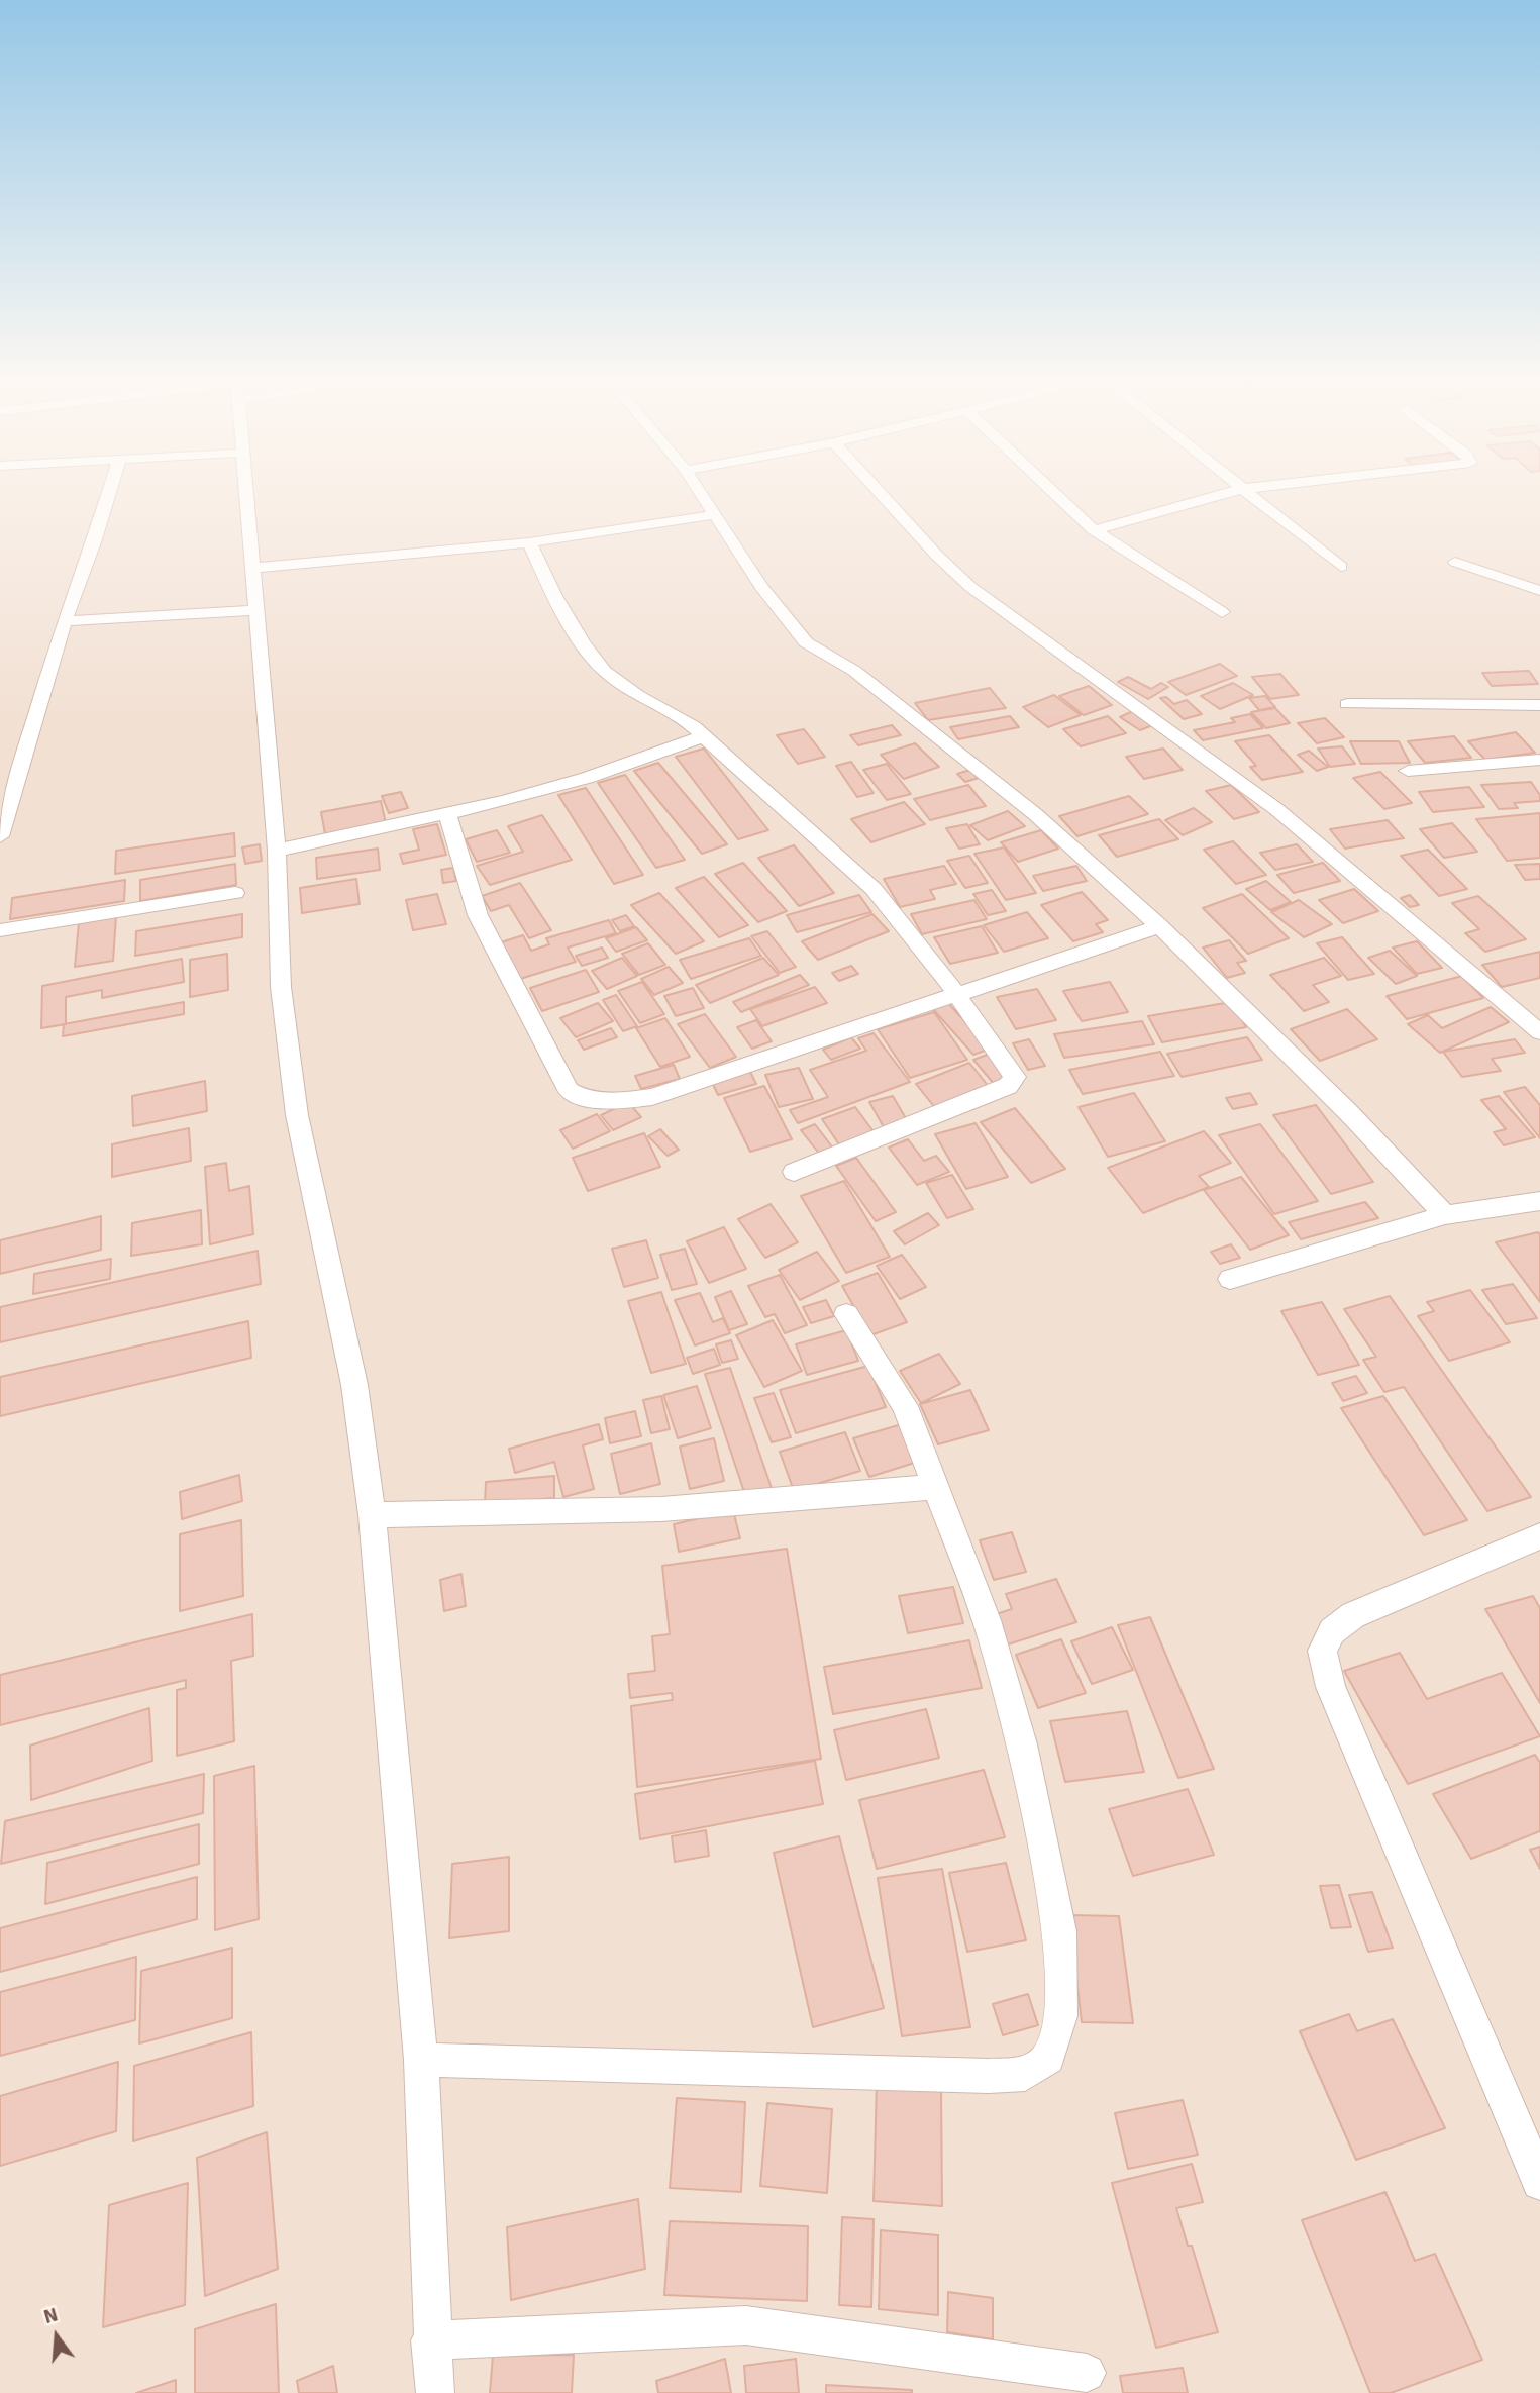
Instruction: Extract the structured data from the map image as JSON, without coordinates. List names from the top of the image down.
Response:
{
  "north": "top"
}
